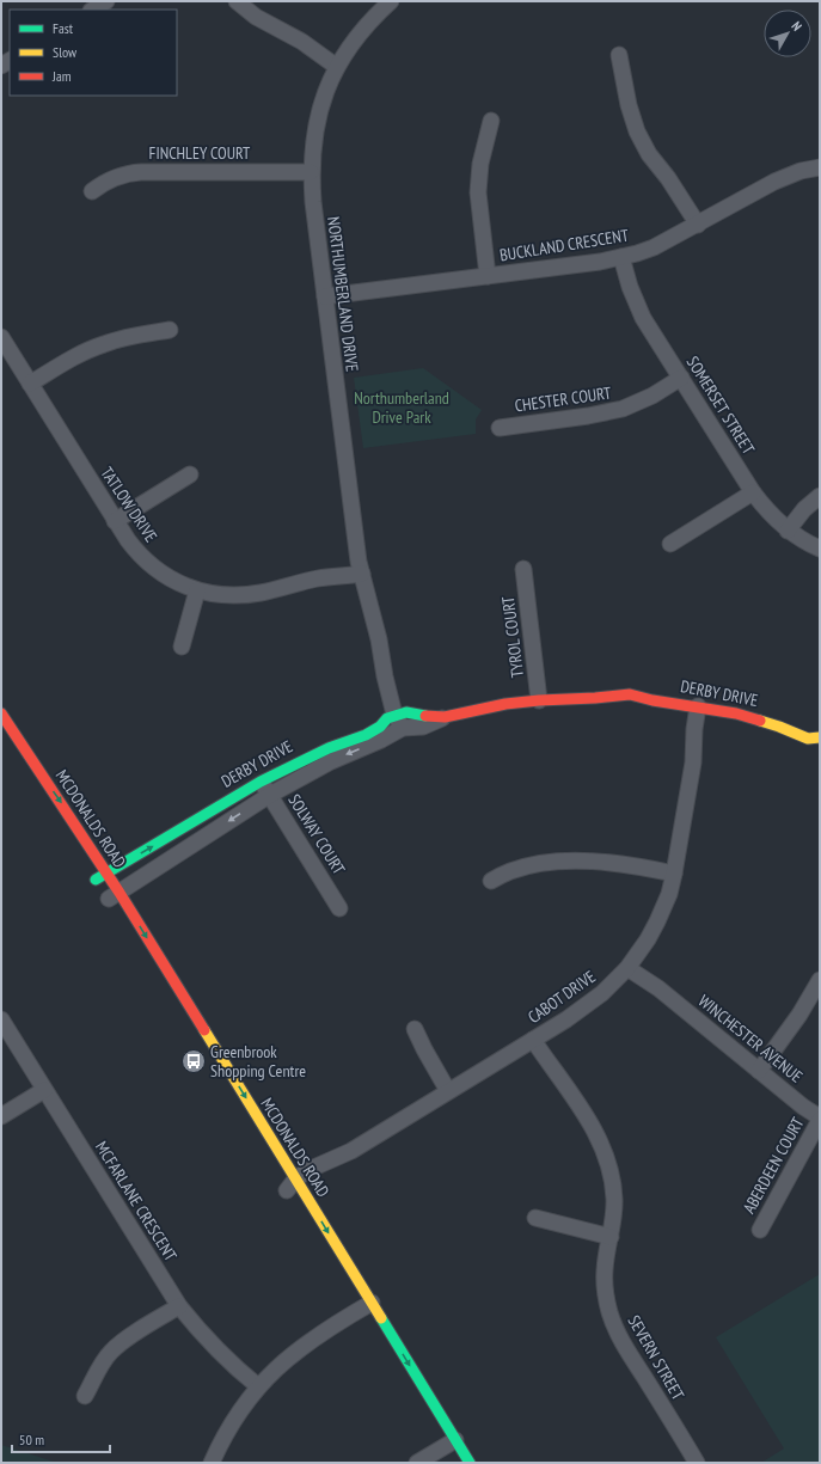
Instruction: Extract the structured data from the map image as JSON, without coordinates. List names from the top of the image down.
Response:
{
  "streets": {
    "main road": ["DERBY DRIVE", "MCDONALDS ROAD"],
    "street": [
      "FINCHLEY COURT",
      "BUCKLAND CRESCENT",
      "NORTHUMBERLAND DRIVE",
      "CHESTER COURT",
      "SOMERSET STREET",
      "TATLOW DRIVE",
      "TYROL COURT",
      "SOLWAY COURT",
      "CABOT DRIVE",
      "WINCHESTER AVENUE",
      "ABERDEEN COURT",
      "MCFARLANE CRESCENT",
      "SEVERN STREET"
    ]
  },
  "crossings": [
    ["FINCHLEY COURT", "NORTHUMBERLAND DRIVE"],
    ["BUCKLAND CRESCENT", "NORTHUMBERLAND DRIVE"],
    ["BUCKLAND CRESCENT", "SOMERSET STREET"],
    ["NORTHUMBERLAND DRIVE", "TATLOW DRIVE"],
    ["NORTHUMBERLAND DRIVE", "DERBY DRIVE"],
    ["CHESTER COURT", "SOMERSET STREET"],
    ["TYROL COURT", "DERBY DRIVE"],
    ["DERBY DRIVE", "MCDONALDS ROAD"],
    ["DERBY DRIVE", "SOLWAY COURT"],
    ["DERBY DRIVE", "CABOT DRIVE"],
    ["MCDONALDS ROAD", "CABOT DRIVE"],
    ["CABOT DRIVE", "WINCHESTER AVENUE"],
    ["CABOT DRIVE", "SEVERN STREET"],
    ["WINCHESTER AVENUE", "ABERDEEN COURT"]
  ],
  "one_way": ["MCDONALDS ROAD"],
  "parks": ["Northumberland Drive Park"],
  "places": {
    "bus stop": ["Greenbrook Shopping Centre"]
  },
  "legend": ["Fast", "Slow", "Jam"],
  "scale_bar": "50 m",
  "north": "top right"
}
